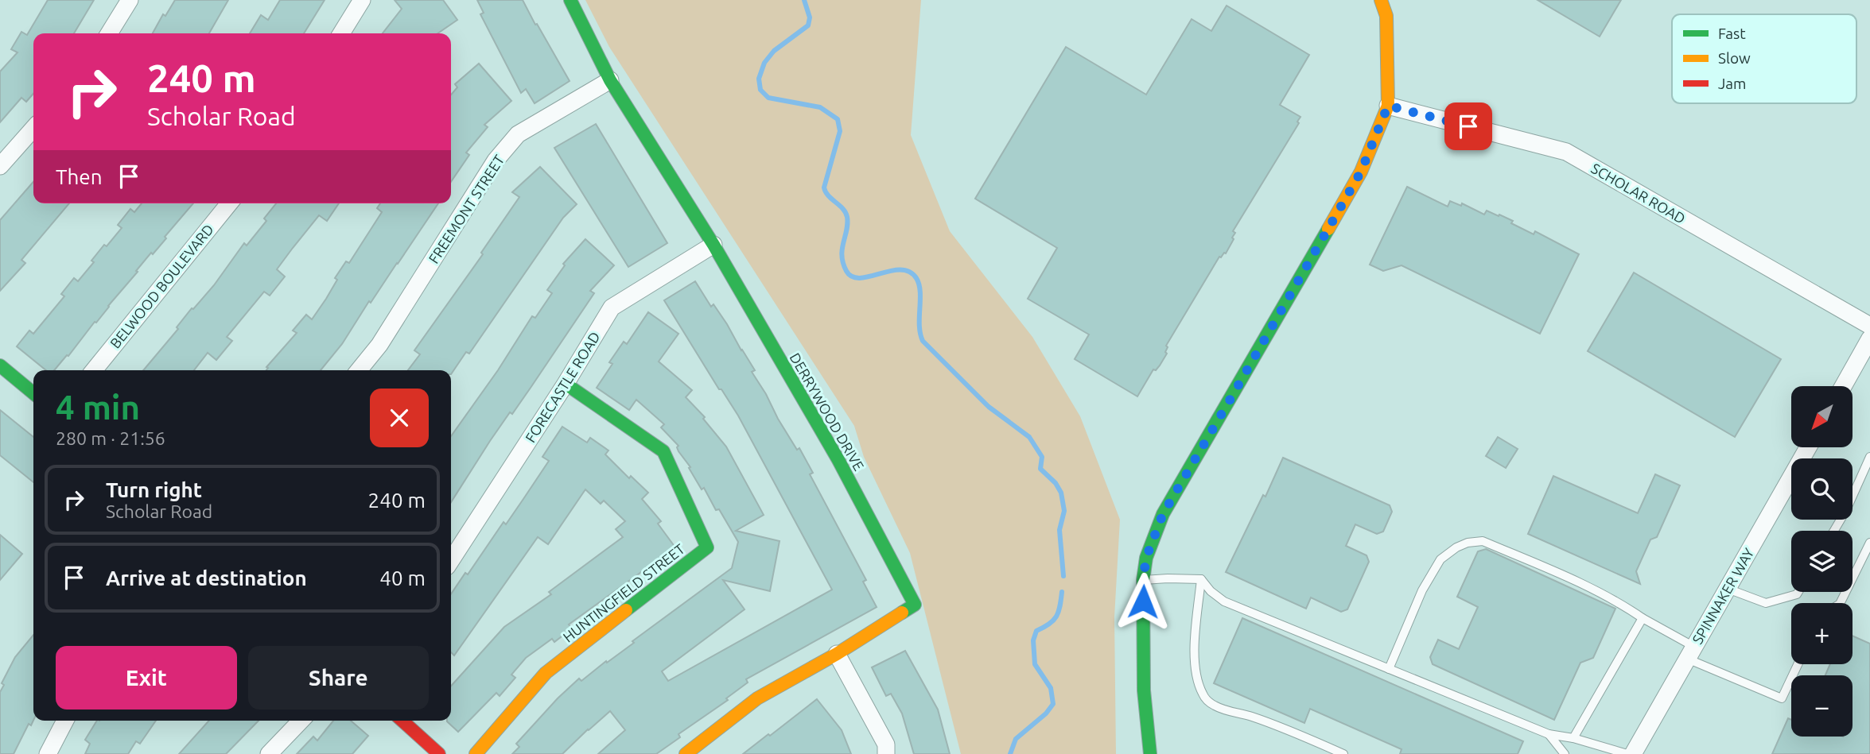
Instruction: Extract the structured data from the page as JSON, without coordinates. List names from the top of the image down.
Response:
{
  "streets": {
    "street": [
      "SCHOLAR ROAD",
      "FREEMONT STREET",
      "BELWOOD BOULEVARD",
      "FORECASTLE ROAD",
      "DERRYWOOD DRIVE",
      "HUNTINGFIELD STREET",
      "SPINNAKER WAY"
    ]
  },
  "crossings": [
    ["FREEMONT STREET", "DERRYWOOD DRIVE"],
    ["FORECASTLE ROAD", "DERRYWOOD DRIVE"],
    ["FORECASTLE ROAD", "HUNTINGFIELD STREET"]
  ],
  "legend": ["Fast", "Slow", "Jam"],
  "north": "bottom left",
  "page": {
    "turn": ["240 m", "Scholar Road"],
    "then": "Then",
    "heading": ["4 min", "280 m · 21:56"],
    "map_buttons": ["+", "−"],
    "list": [
      {
        "name": "Turn right",
        "note": "Scholar Road",
        "value": "240 m"
      },
      {
        "name": "Arrive at destination",
        "value": "40 m"
      }
    ],
    "buttons": ["Exit", "Share"]
  }
}
